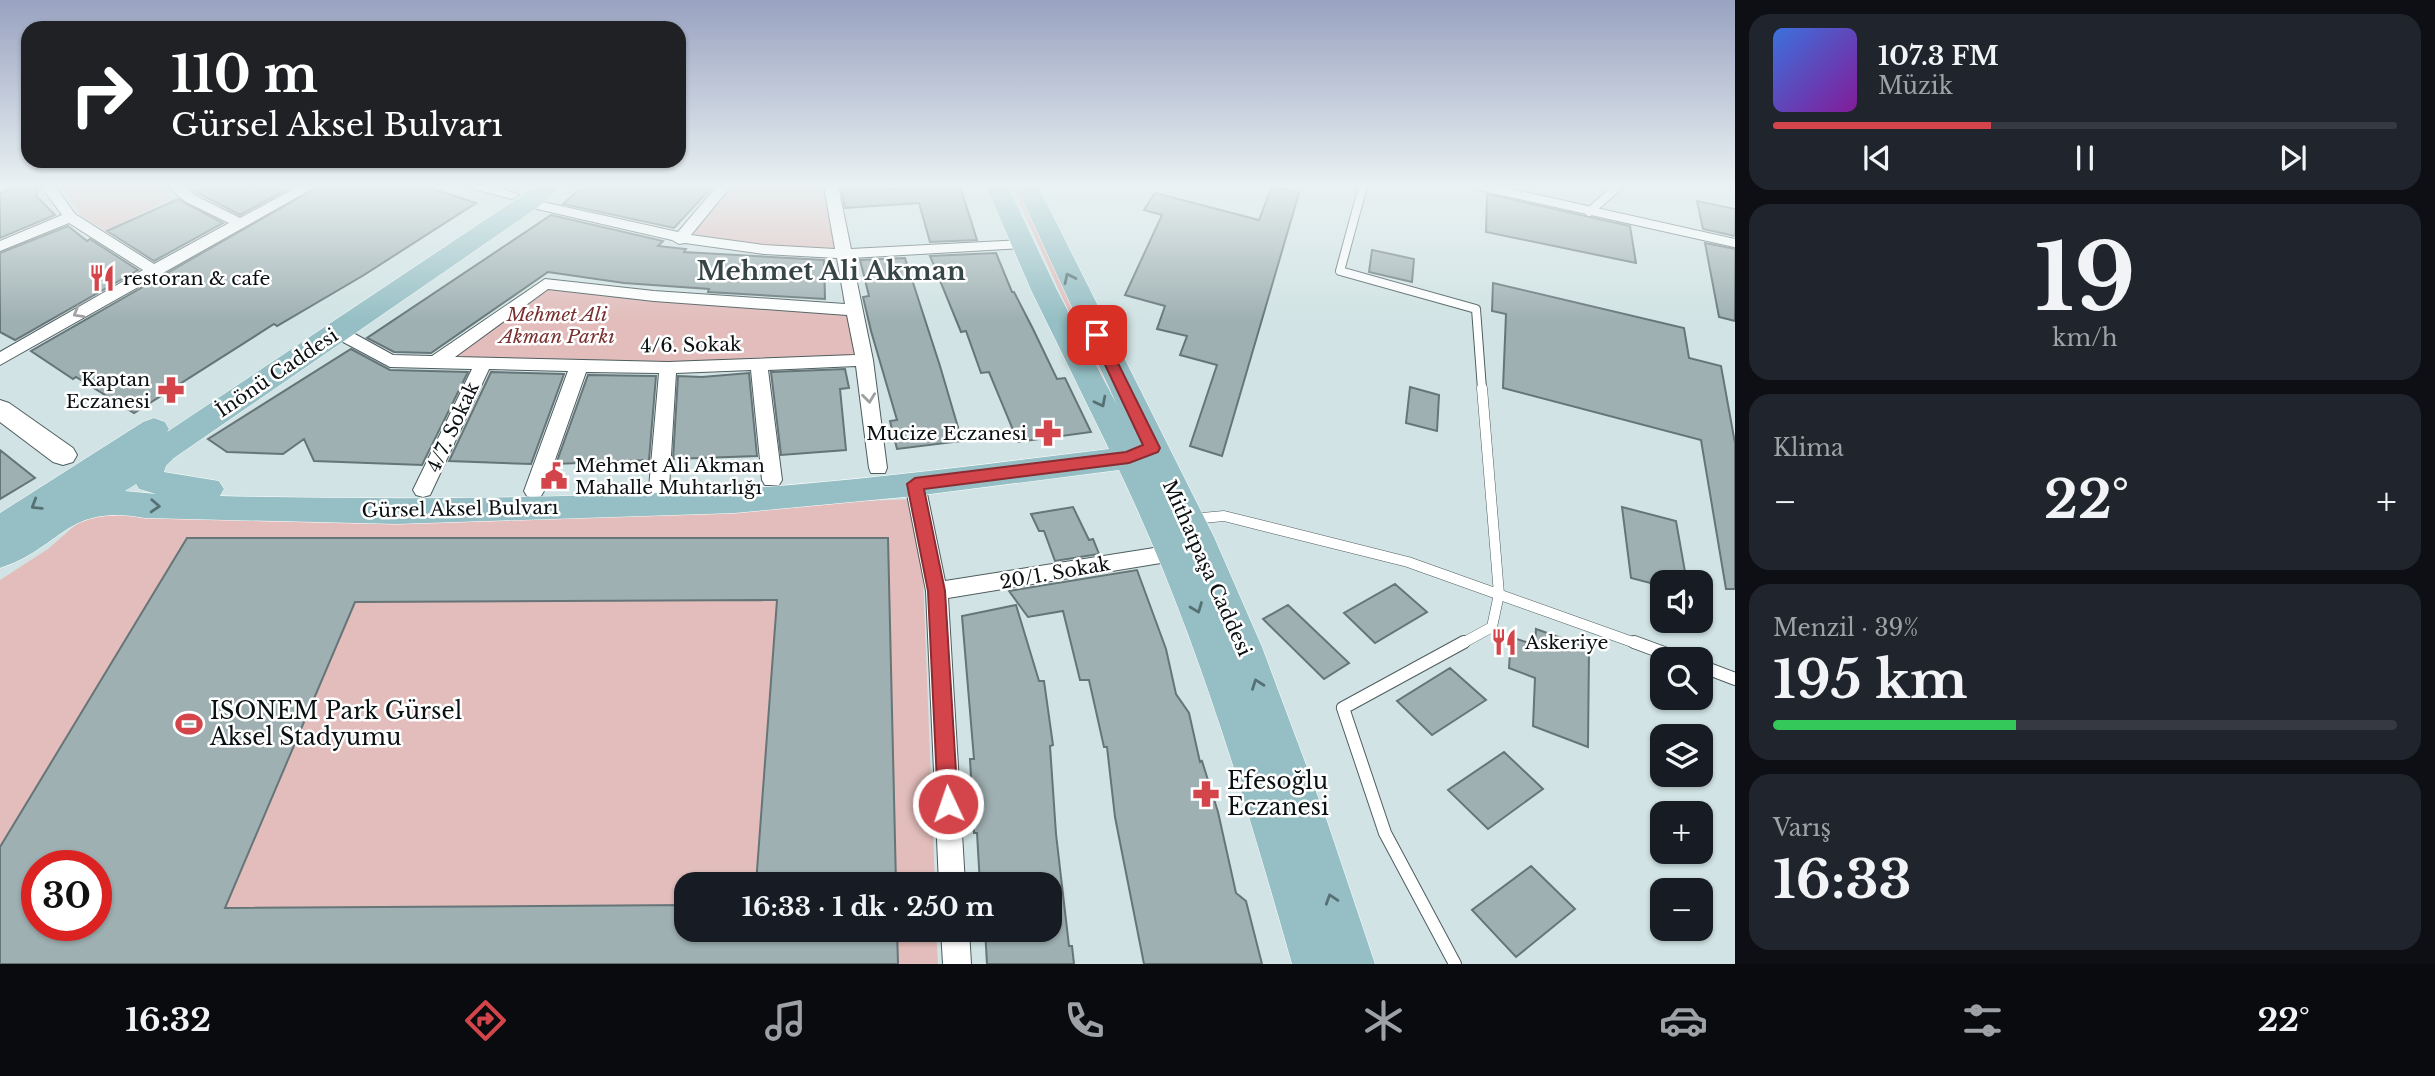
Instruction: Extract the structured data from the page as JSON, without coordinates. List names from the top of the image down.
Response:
{
  "streets": {
    "main road": ["İnönü Caddesi", "Gürsel Aksel Bulvarı", "Mithatpaşa Caddesi"],
    "street": ["4/6. Sokak", "4/7. Sokak", "20/1. Sokak"]
  },
  "crossings": [
    ["4/6. Sokak", "İnönü Caddesi"],
    ["4/6. Sokak", "4/7. Sokak"],
    ["İnönü Caddesi", "Gürsel Aksel Bulvarı"],
    ["4/7. Sokak", "Gürsel Aksel Bulvarı"],
    ["Gürsel Aksel Bulvarı", "Mithatpaşa Caddesi"],
    ["Mithatpaşa Caddesi", "20/1. Sokak"]
  ],
  "districts": ["Mehmet Ali Akman"],
  "parks": ["Mehmet Ali Akman Parkı"],
  "places": {
    "restaurant": ["restoran & cafe", "Askeriye"],
    "pharmacy": ["Kaptan Eczanesi", "Mucize Eczanesi", "Efesoğlu Eczanesi"],
    "public building": ["Mehmet Ali Akman Mahalle Muhtarlığı"],
    "sports": ["ISONEM Park Gürsel Aksel Stadyumu"]
  },
  "page": {
    "turn": ["110 m", "Gürsel Aksel Bulvarı"],
    "song": ["107.3 FM", "Müzik"],
    "tile": [
      ["19", "km/h"],
      "Klima",
      ["Menzil · 39%", "195 km"],
      ["Varış", "16:33"]
    ],
    "heat": ["−", "22°", "+"],
    "map_buttons": ["+", "−"],
    "limit": "30",
    "trip": "16:33 · 1 dk · 250 m",
    "tabs": ["16:32", "22°"]
  }
}
